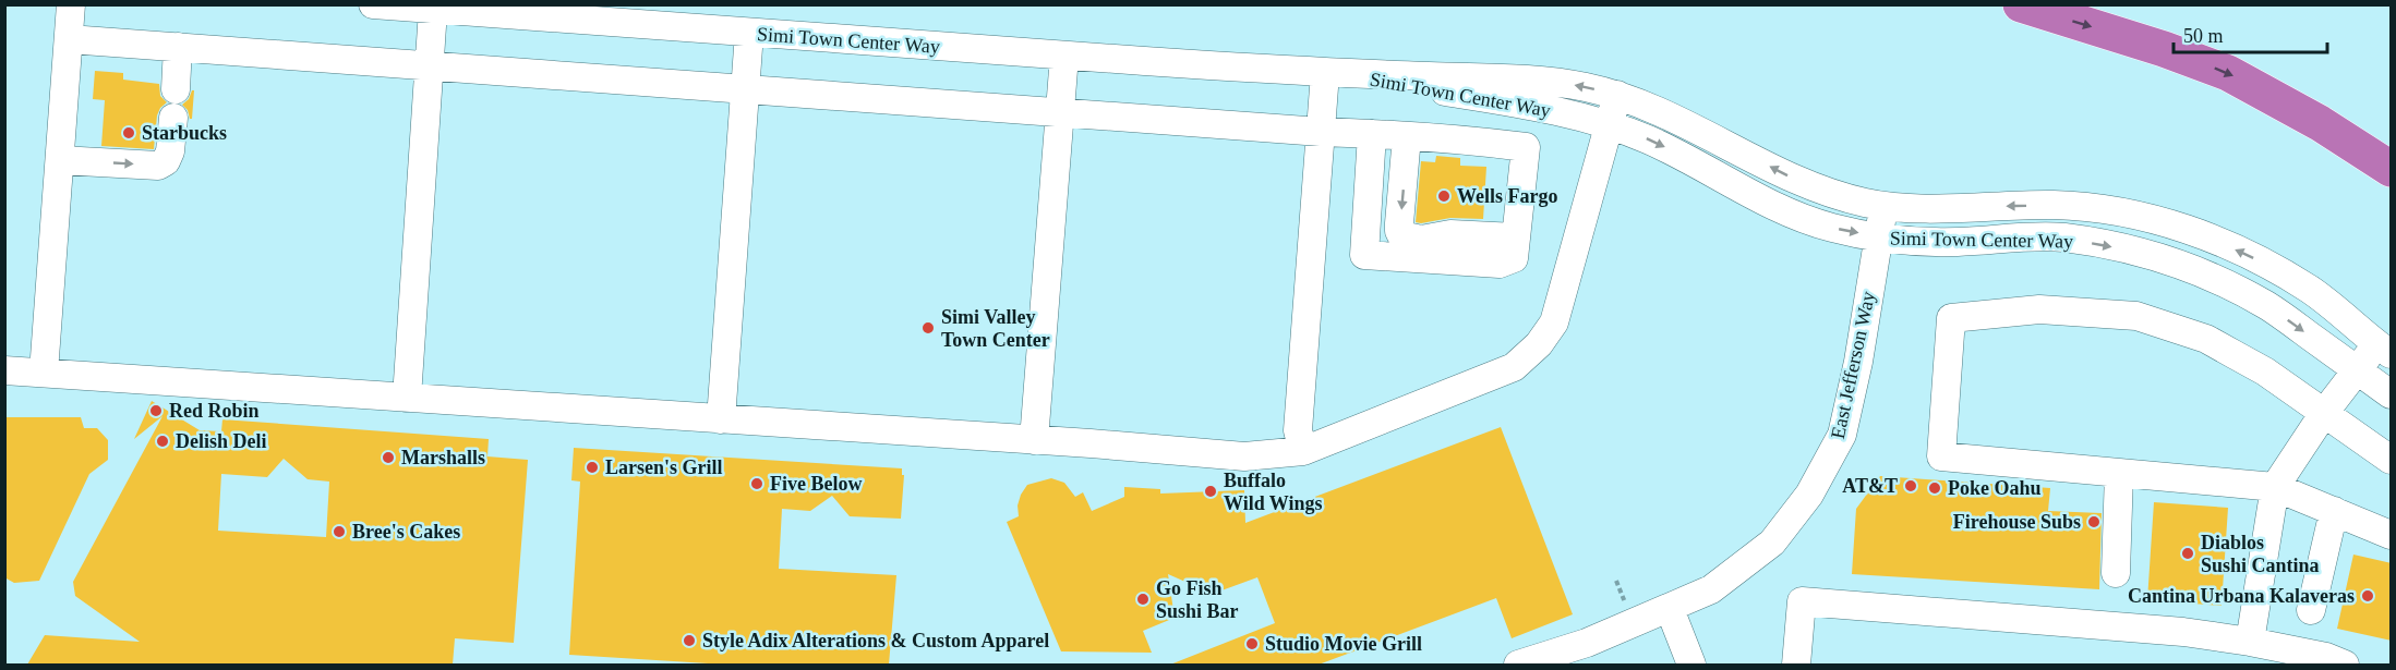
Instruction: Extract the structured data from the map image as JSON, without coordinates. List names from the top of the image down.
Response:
{
  "streets": {
    "street": ["Simi Town Center Way", "East Jefferson Way"]
  },
  "crossings": [
    ["Simi Town Center Way", "East Jefferson Way"]
  ],
  "places": [
    "Starbucks",
    "Wells Fargo",
    "Simi Valley Town Center",
    "Red Robin",
    "Delish Deli",
    "Marshalls",
    "Larsen's Grill",
    "Five Below",
    "AT&T",
    "Poke Oahu",
    "Buffalo Wild Wings",
    "Firehouse Subs",
    "Bree's Cakes",
    "Diablos Sushi Cantina",
    "Cantina Urbana Kalaveras",
    "Go Fish Sushi Bar",
    "Style Adix Alterations & Custom Apparel",
    "Studio Movie Grill"
  ],
  "scale_bar": "50 m"
}
